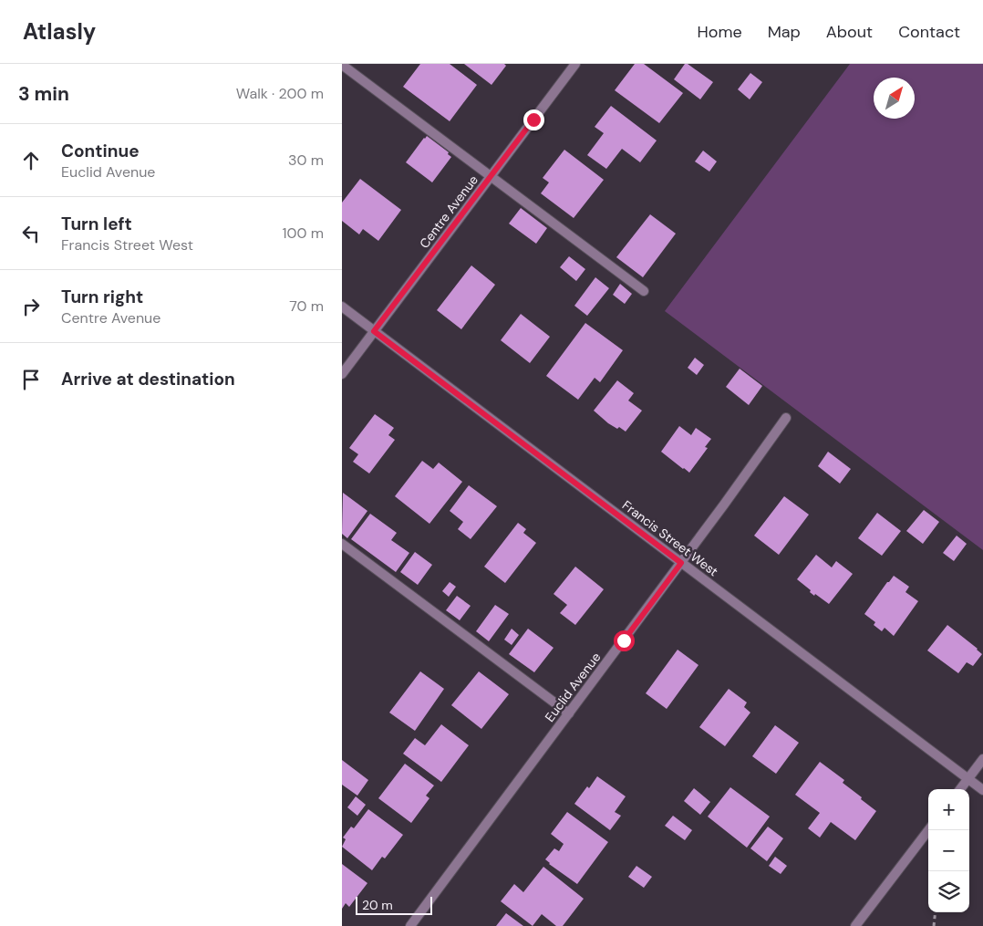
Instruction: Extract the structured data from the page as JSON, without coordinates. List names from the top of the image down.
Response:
{
  "streets": {
    "street": ["Centre Avenue", "Francis Street West", "Euclid Avenue"]
  },
  "crossings": [
    ["Centre Avenue", "Francis Street West"],
    ["Francis Street West", "Euclid Avenue"]
  ],
  "scale_bar": "20 m",
  "north": "top right",
  "page": {
    "header": "Atlasly",
    "nav": [
      "Home",
      "Map",
      "About",
      "Contact"
    ],
    "heading": ["3 min", "Walk · 200 m"],
    "list": [
      ["Continue", "Euclid Avenue", "30 m"],
      ["Turn left", "Francis Street West", "100 m"],
      ["Turn right", "Centre Avenue", "70 m"],
      "Arrive at destination"
    ],
    "map_buttons": ["+", "−"],
    "scale": "20 m"
  }
}
